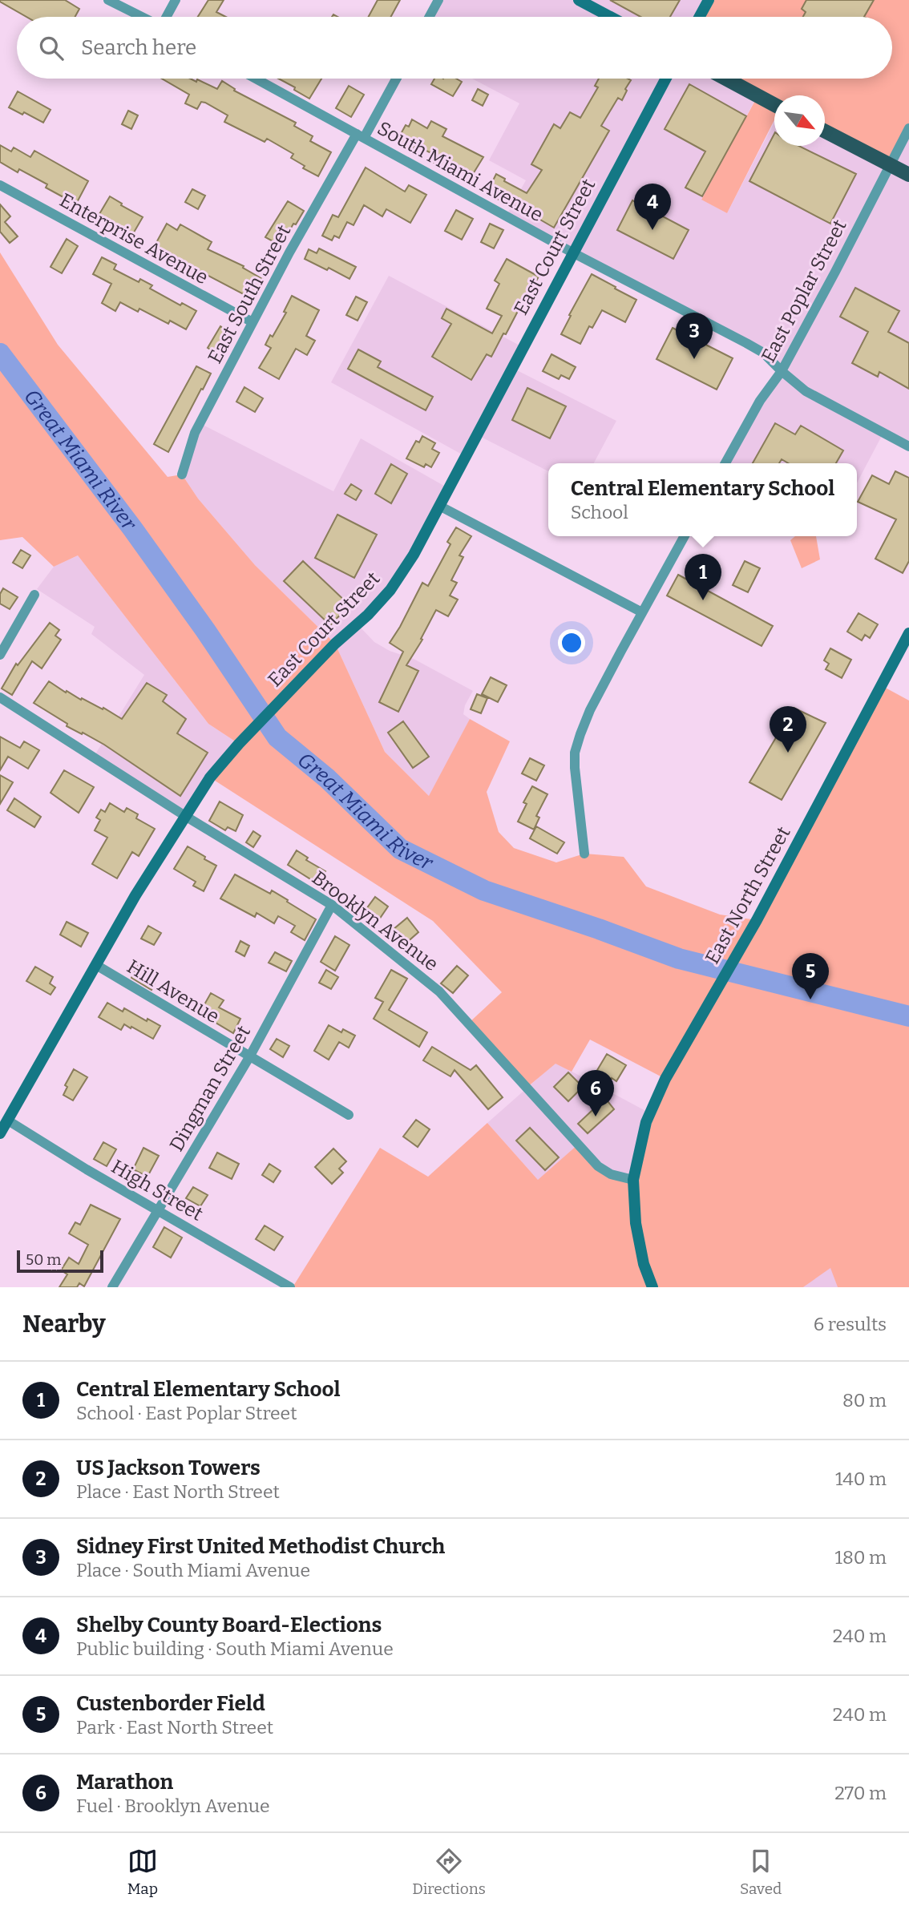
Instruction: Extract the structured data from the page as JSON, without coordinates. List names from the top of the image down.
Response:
{
  "streets": {
    "main road": ["East Court Street", "East North Street"],
    "street": [
      "South Miami Avenue",
      "Enterprise Avenue",
      "East Poplar Street",
      "East South Street",
      "Brooklyn Avenue",
      "Hill Avenue",
      "Dingman Street",
      "High Street"
    ]
  },
  "crossings": [
    ["South Miami Avenue", "East Court Street"],
    ["South Miami Avenue", "East Poplar Street"],
    ["South Miami Avenue", "East South Street"],
    ["Enterprise Avenue", "East South Street"],
    ["East Court Street", "Brooklyn Avenue"],
    ["East Court Street", "Hill Avenue"],
    ["East Court Street", "High Street"],
    ["East North Street", "Brooklyn Avenue"],
    ["Brooklyn Avenue", "Dingman Street"],
    ["Hill Avenue", "Dingman Street"],
    ["Dingman Street", "High Street"]
  ],
  "water": ["Great Miami River"],
  "scale_bar": "50 m",
  "north": "bottom right",
  "page": {
    "search": "Search here",
    "pins": [
      "4",
      "3",
      "1",
      "2",
      "5",
      "6"
    ],
    "popup": ["Central Elementary School", "School"],
    "scale": "50 m",
    "heading": ["Nearby", "6 results"],
    "list": [
      {
        "mark": "1",
        "name": "Central Elementary School",
        "note": "School · East Poplar Street",
        "value": "80 m"
      },
      {
        "mark": "2",
        "name": "US Jackson Towers",
        "note": "Place · East North Street",
        "value": "140 m"
      },
      {
        "mark": "3",
        "name": "Sidney First United Methodist Church",
        "note": "Place · South Miami Avenue",
        "value": "180 m"
      },
      {
        "mark": "4",
        "name": "Shelby County Board-Elections",
        "note": "Public building · South Miami Avenue",
        "value": "240 m"
      },
      {
        "mark": "5",
        "name": "Custenborder Field",
        "note": "Park · East North Street",
        "value": "240 m"
      },
      {
        "mark": "6",
        "name": "Marathon",
        "note": "Fuel · Brooklyn Avenue",
        "value": "270 m"
      }
    ],
    "nav": ["Map", "Directions", "Saved"]
  }
}
